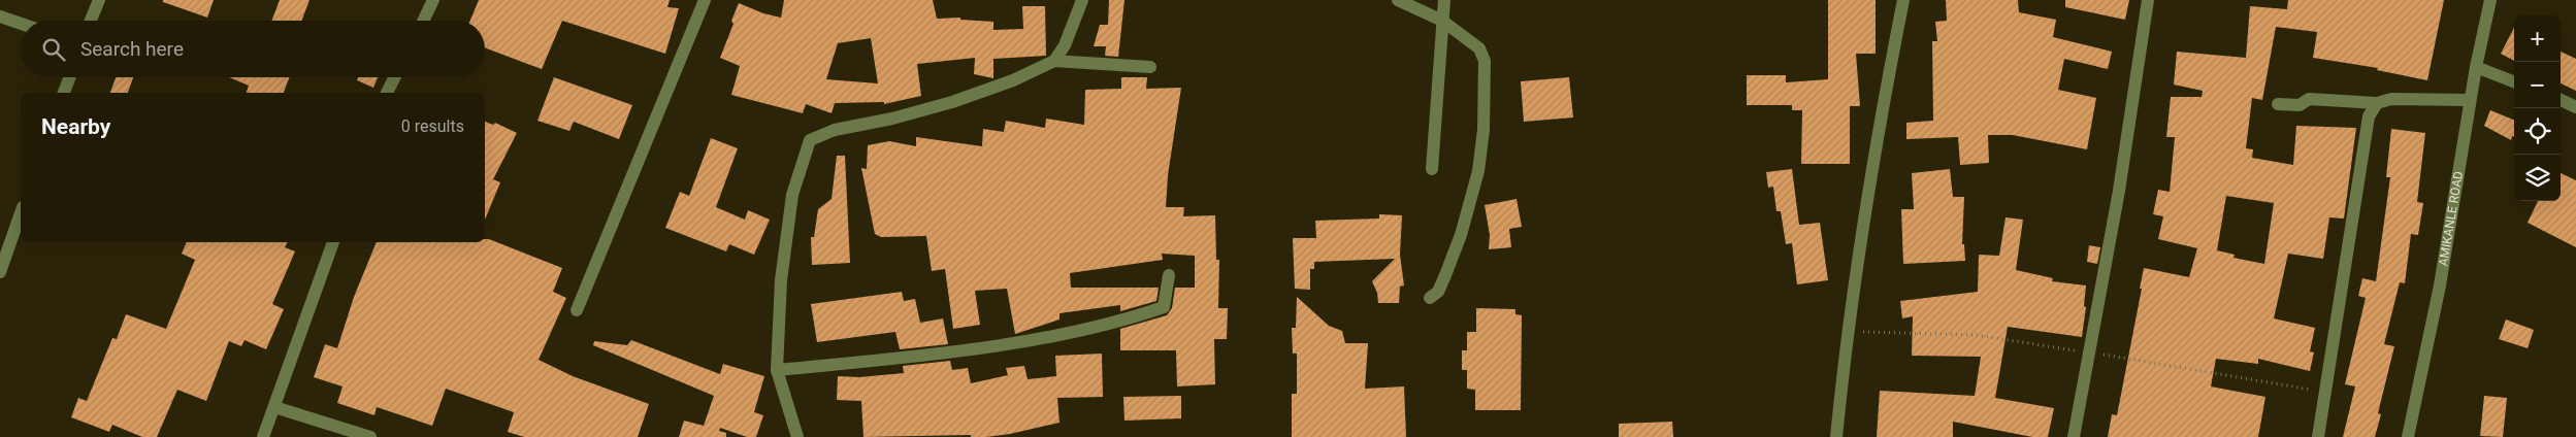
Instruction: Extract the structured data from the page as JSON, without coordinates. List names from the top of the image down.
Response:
{
  "streets": {
    "street": ["AMIKANLE ROAD"]
  },
  "page": {
    "map_buttons": ["+", "−"],
    "search": "Search here",
    "heading": ["Nearby", "0 results"]
  }
}
